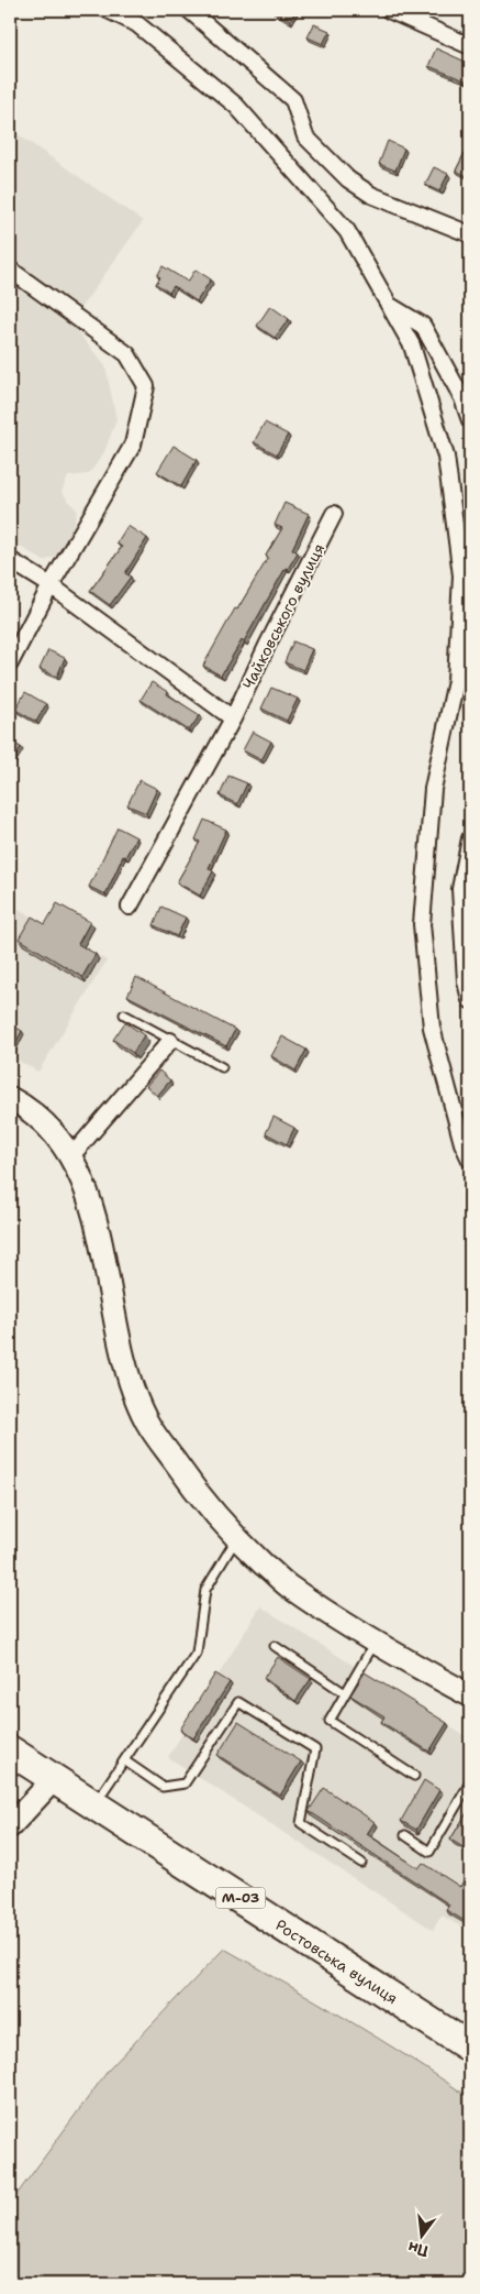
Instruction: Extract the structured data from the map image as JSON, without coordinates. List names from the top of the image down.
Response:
{
  "streets": {
    "highway": ["М-03", "Ростовська вулиця"],
    "street": ["Чайковського вулиця"]
  },
  "north": "bottom"
}
